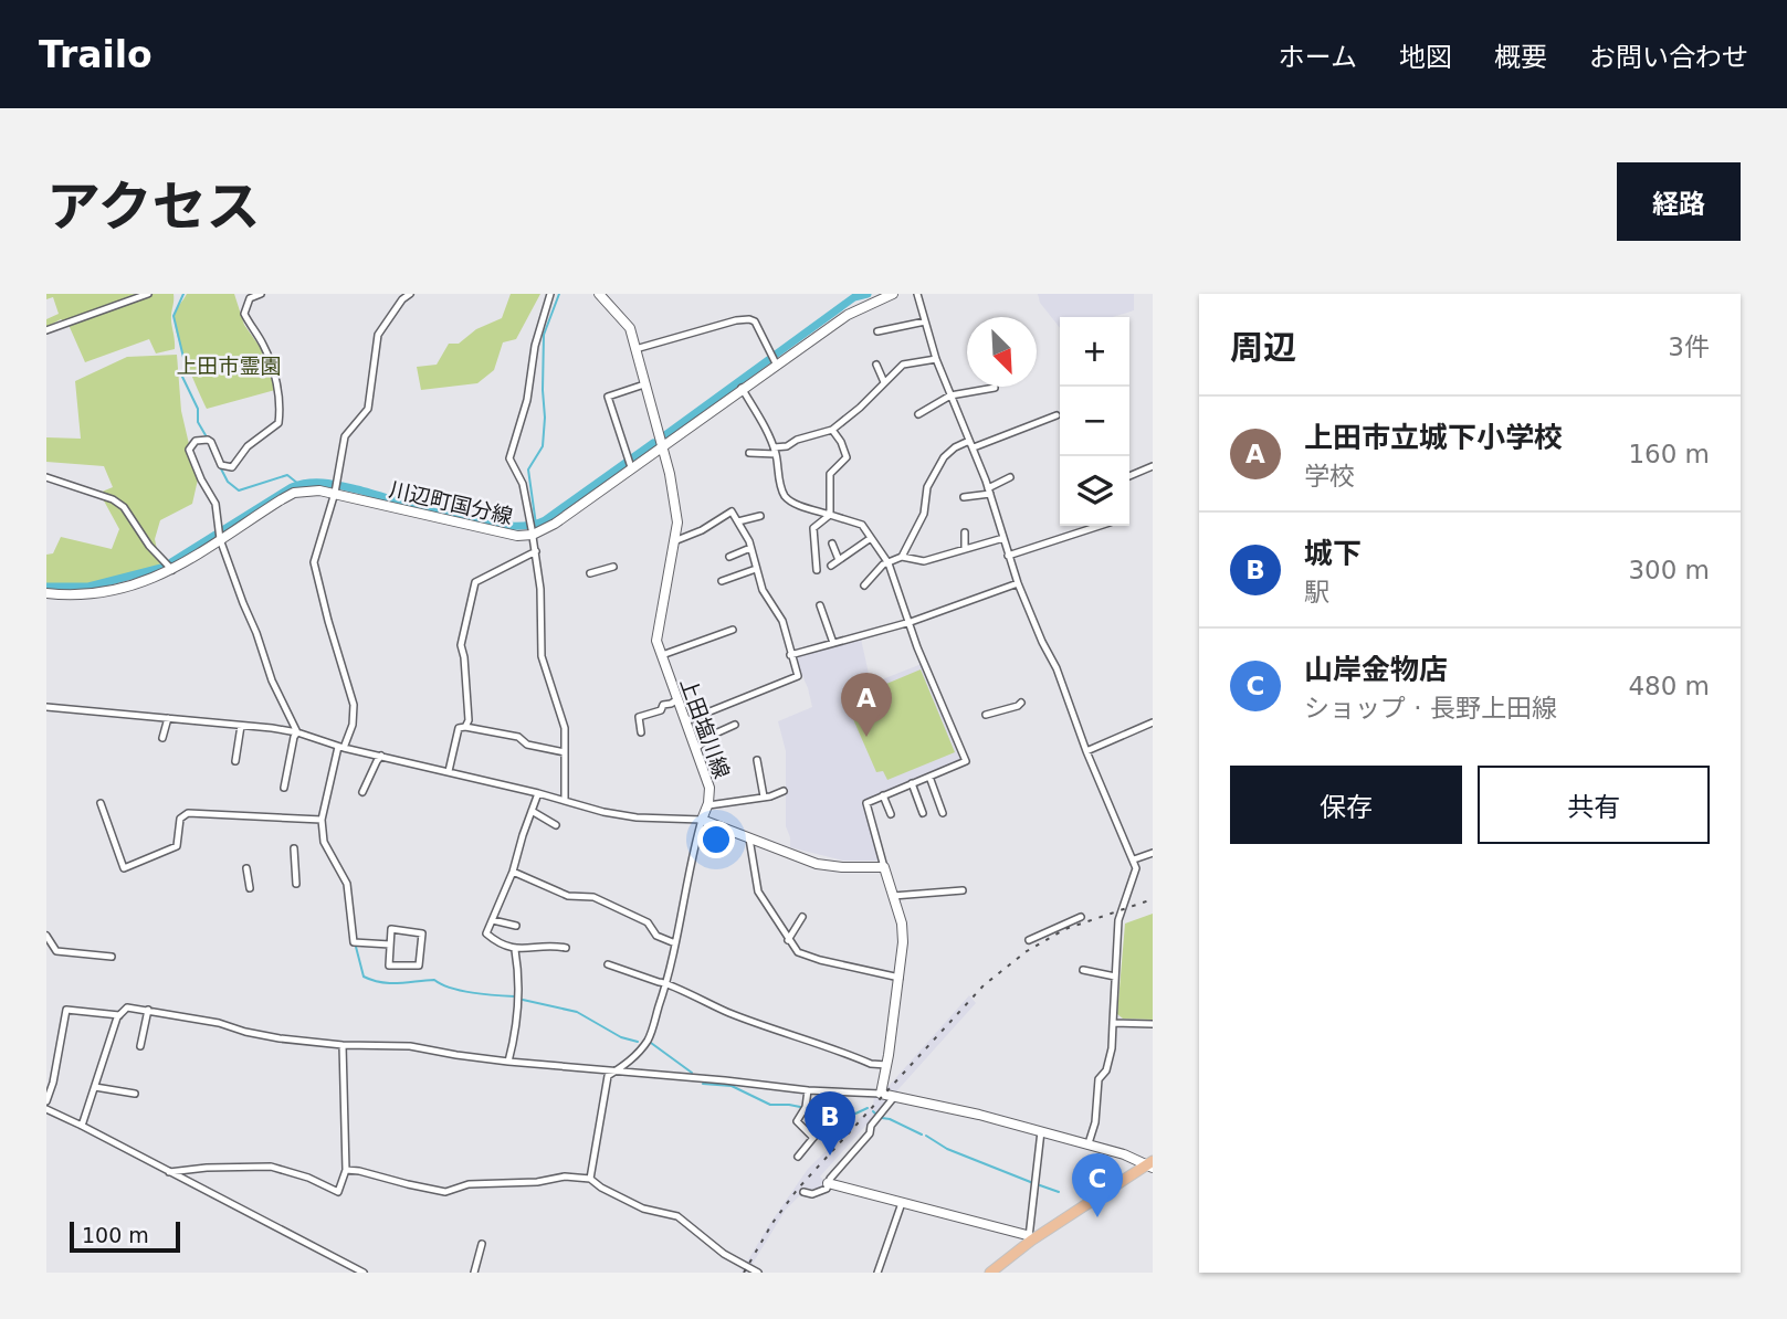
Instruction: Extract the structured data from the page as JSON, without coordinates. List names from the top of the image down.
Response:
{
  "streets": {
    "main road": ["川辺町国分線", "上田塩川線"]
  },
  "crossings": [
    ["川辺町国分線", "上田塩川線"]
  ],
  "parks": ["上田市霊園"],
  "scale_bar": "100 m",
  "north": "bottom right",
  "page": {
    "header": "Trailo",
    "nav": [
      "ホーム",
      "地図",
      "概要",
      "お問い合わせ"
    ],
    "title": "アクセス",
    "buttons": [
      "経路",
      ["保存", "共有"]
    ],
    "heading": ["周辺", "3件"],
    "map_buttons": ["+", "−"],
    "list": [
      {
        "mark": "A",
        "name": "上田市立城下小学校",
        "note": "学校",
        "value": "160 m"
      },
      {
        "mark": "B",
        "name": "城下",
        "note": "駅",
        "value": "300 m"
      },
      {
        "mark": "C",
        "name": "山岸金物店",
        "note": "ショップ · 長野上田線",
        "value": "480 m"
      }
    ],
    "pins": ["A", "B", "C"],
    "scale": "100 m"
  }
}
